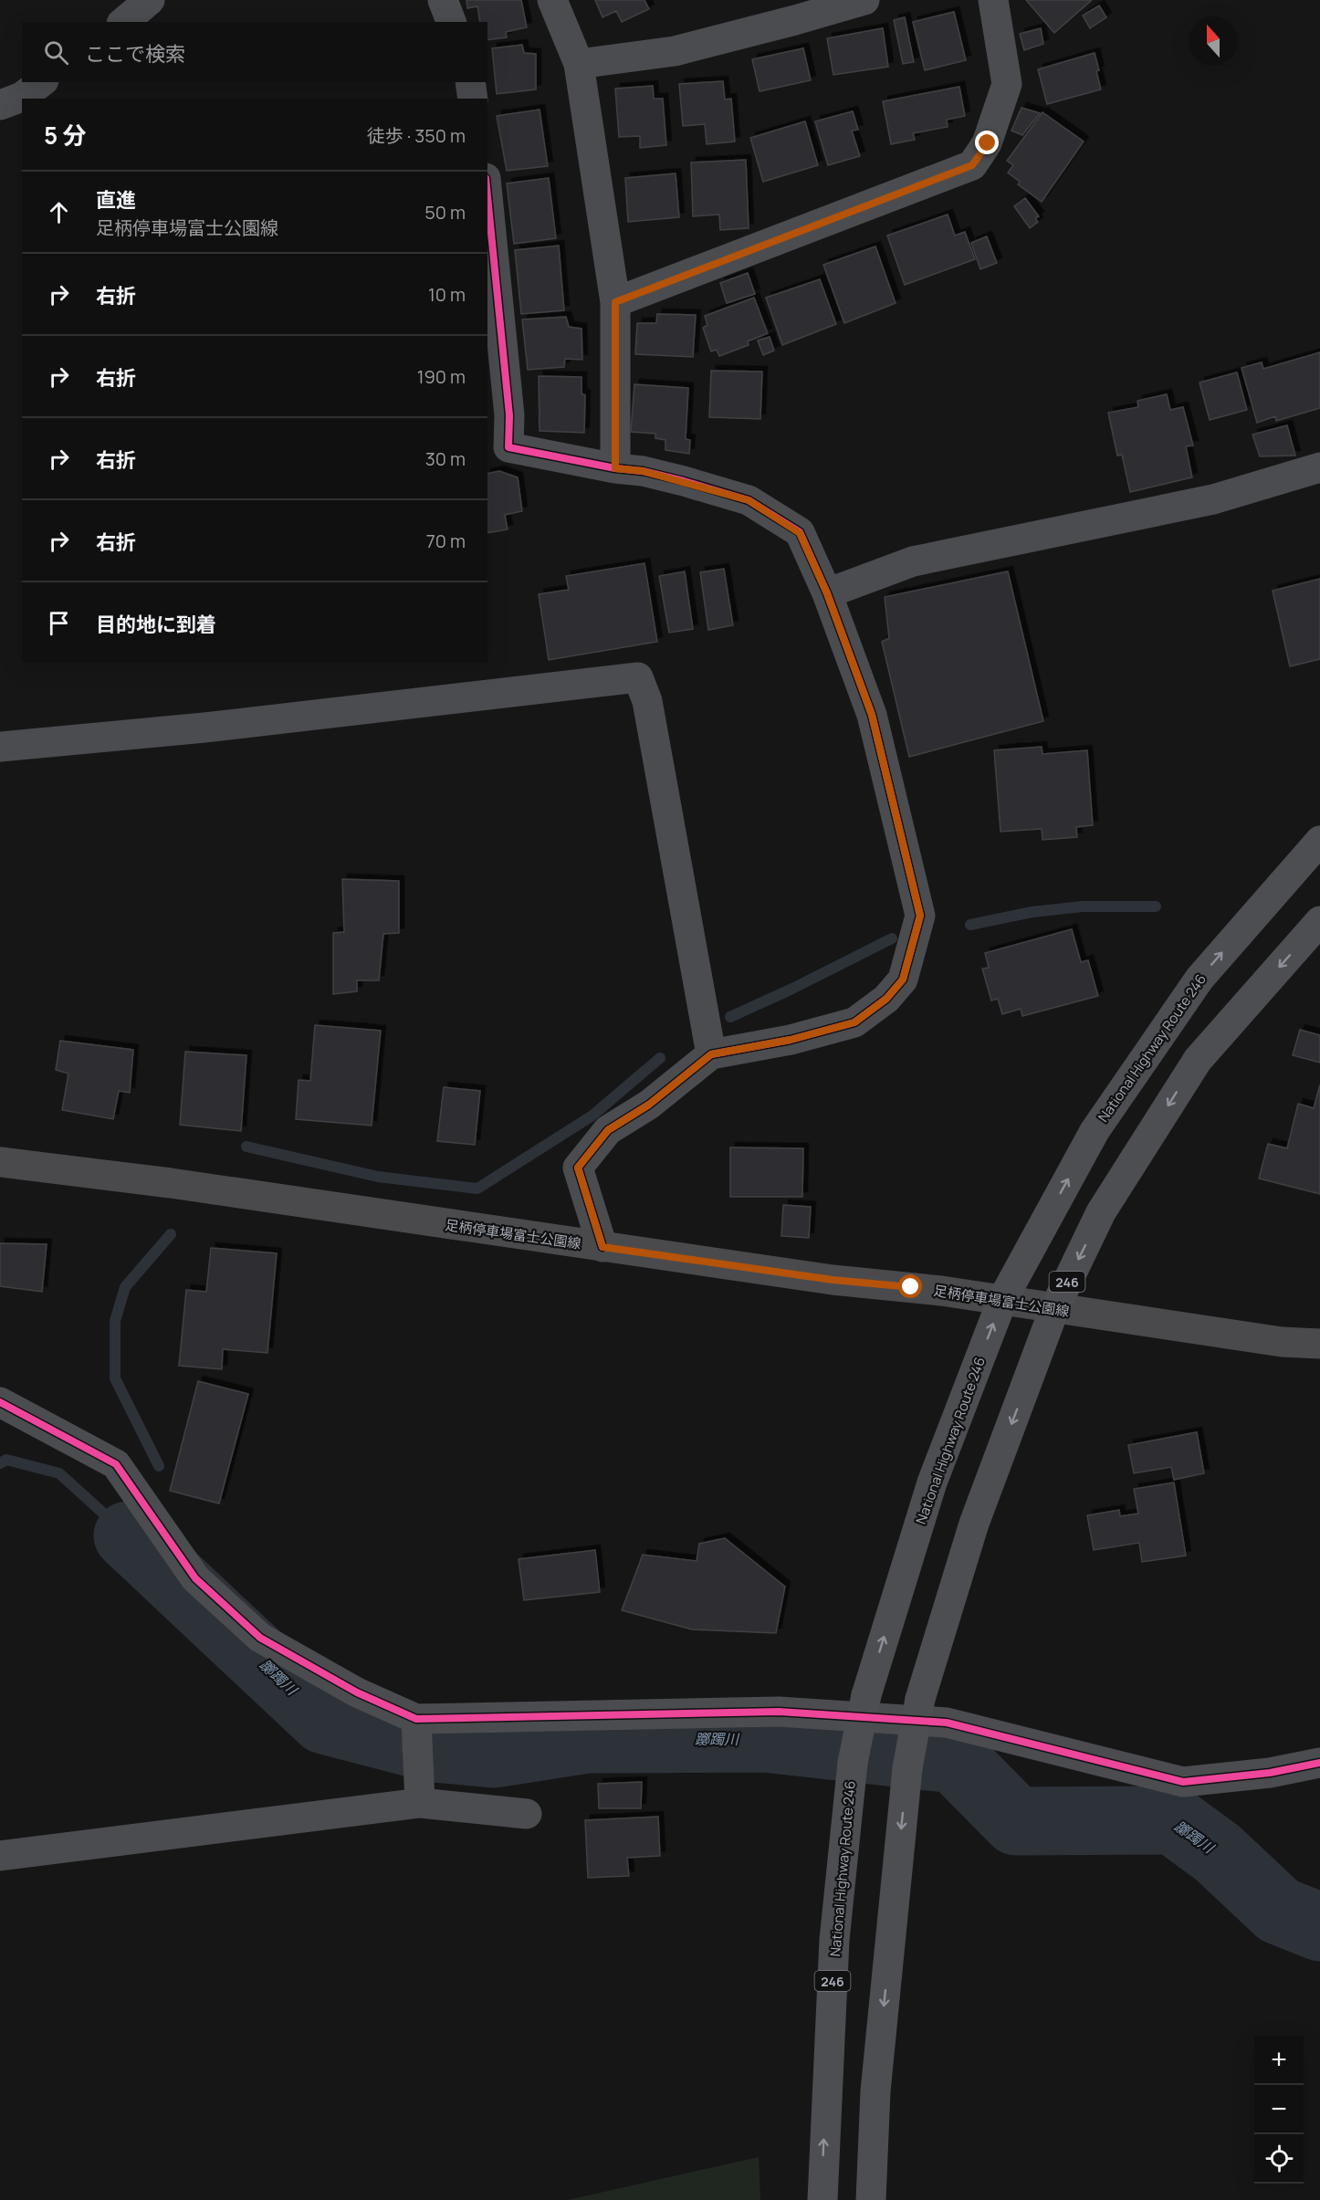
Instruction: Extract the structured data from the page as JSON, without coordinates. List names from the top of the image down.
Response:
{
  "streets": {
    "highway": ["National Highway Route 246", "246"],
    "main road": ["足柄停車場富士公園線"]
  },
  "crossings": [
    ["National Highway Route 246", "足柄停車場富士公園線"],
    ["足柄停車場富士公園線", "246"]
  ],
  "water": ["躑躅川"],
  "north": "top",
  "page": {
    "search": "ここで検索",
    "heading": ["5 分", "徒歩 · 350 m"],
    "list": [
      ["直進", "足柄停車場富士公園線", "50 m"],
      ["右折", "10 m"],
      ["右折", "190 m"],
      ["右折", "30 m"],
      ["右折", "70 m"],
      "目的地に到着"
    ],
    "map_buttons": ["+", "−"]
  }
}
